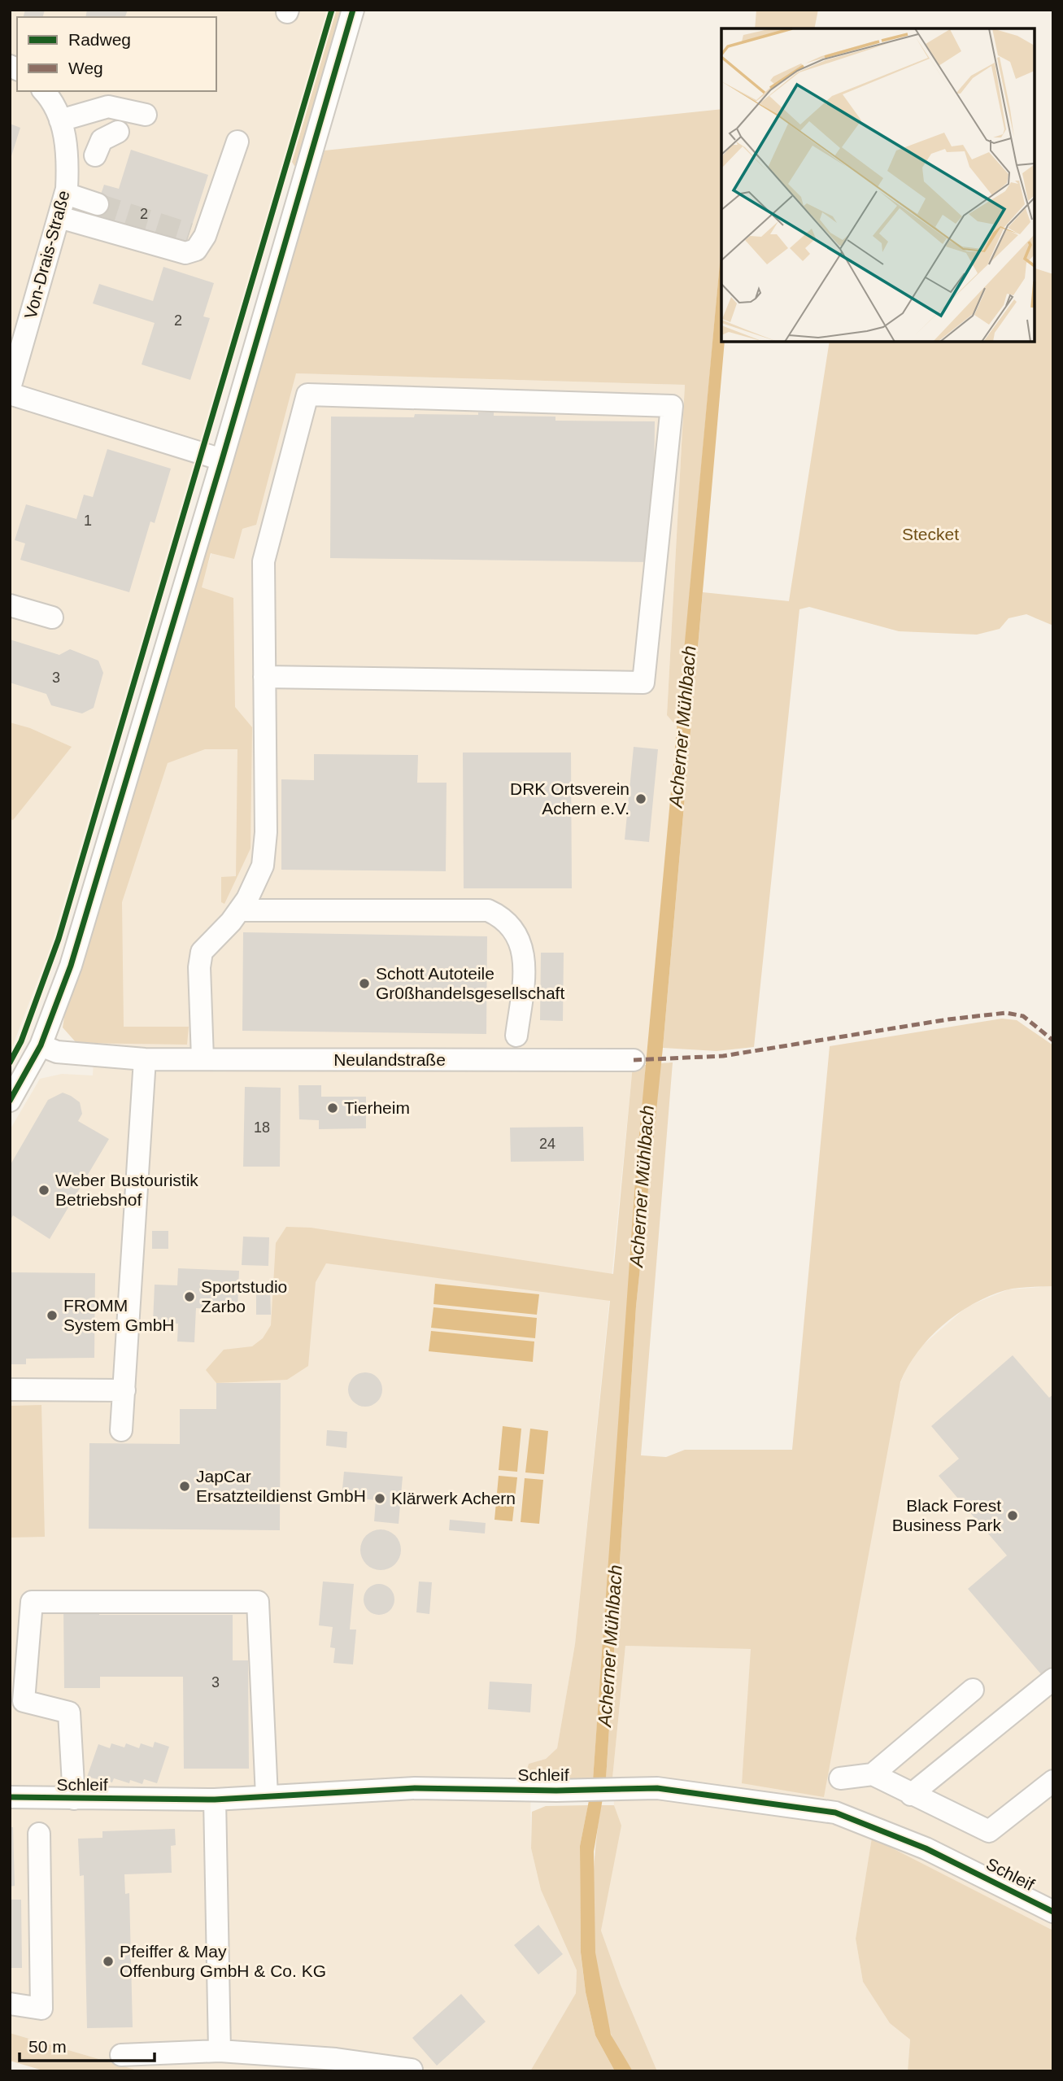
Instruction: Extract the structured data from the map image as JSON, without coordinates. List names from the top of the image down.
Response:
{
  "streets": {
    "street": ["Von-Drais-Straße", "Neulandstraße", "Schleif"]
  },
  "water": ["Acherner Mühlbach"],
  "parks": ["Stecket"],
  "places": [
    "DRK Ortsverein Achern e.V.",
    "Schott Autoteile Gr0ßhandelsgesellschaft",
    "Tierheim",
    "Weber Bustouristik Betriebshof",
    "Sportstudio Zarbo",
    "FROMM System GmbH",
    "JapCar Ersatzteildienst GmbH",
    "Klärwerk Achern",
    "Black Forest Business Park",
    "Pfeiffer & May Offenburg GmbH & Co. KG"
  ],
  "house_numbers": [
    "2",
    "2",
    "1",
    "3",
    "18",
    "24",
    "3"
  ],
  "legend": ["Radweg", "Weg"],
  "scale_bar": "50 m"
}
